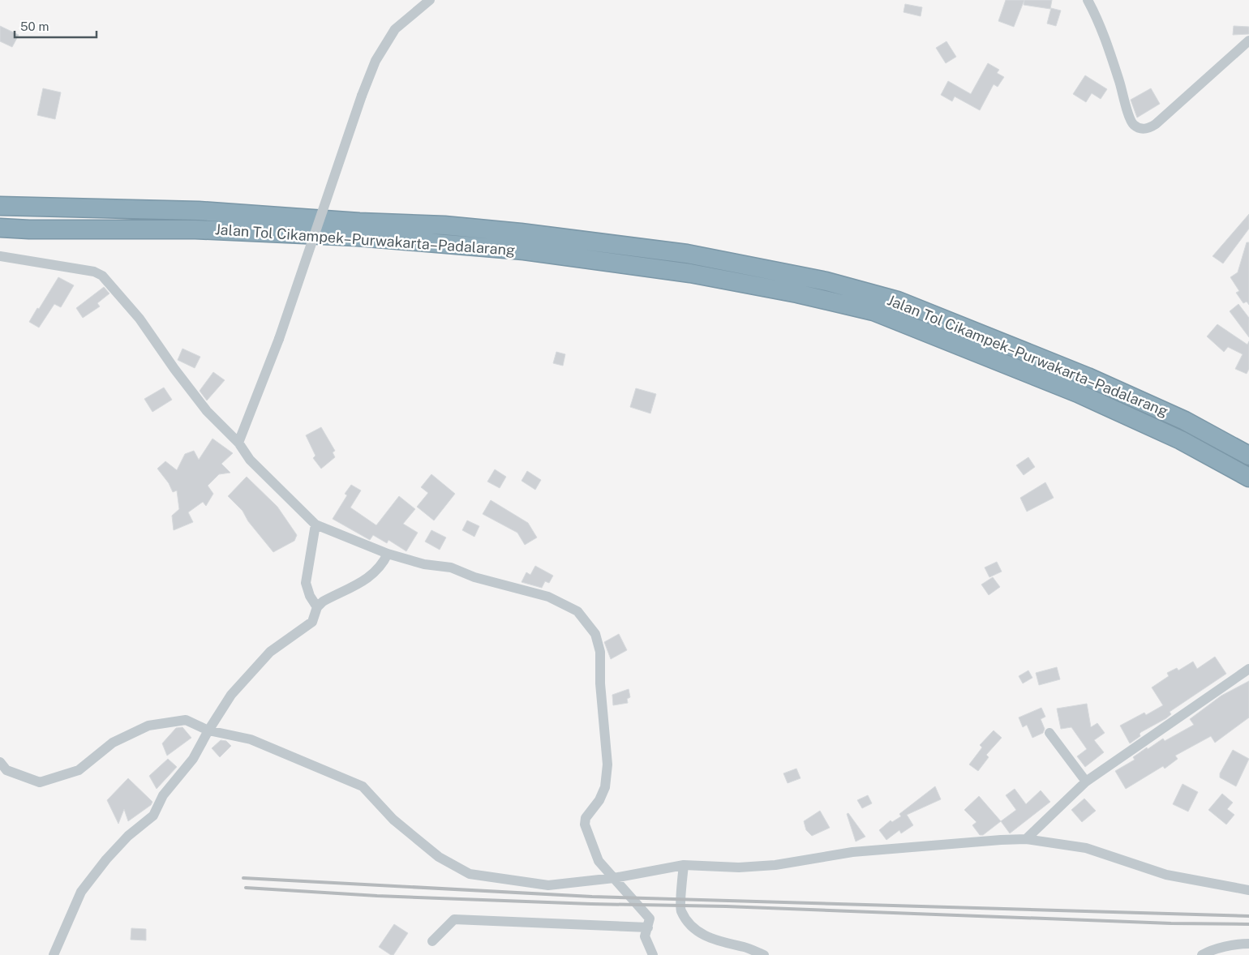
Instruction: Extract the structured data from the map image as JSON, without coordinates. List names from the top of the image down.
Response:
{
  "streets": {
    "highway": ["Jalan Tol Cikampek–Purwakarta–Padalarang"]
  },
  "scale_bar": "50 m"
}
